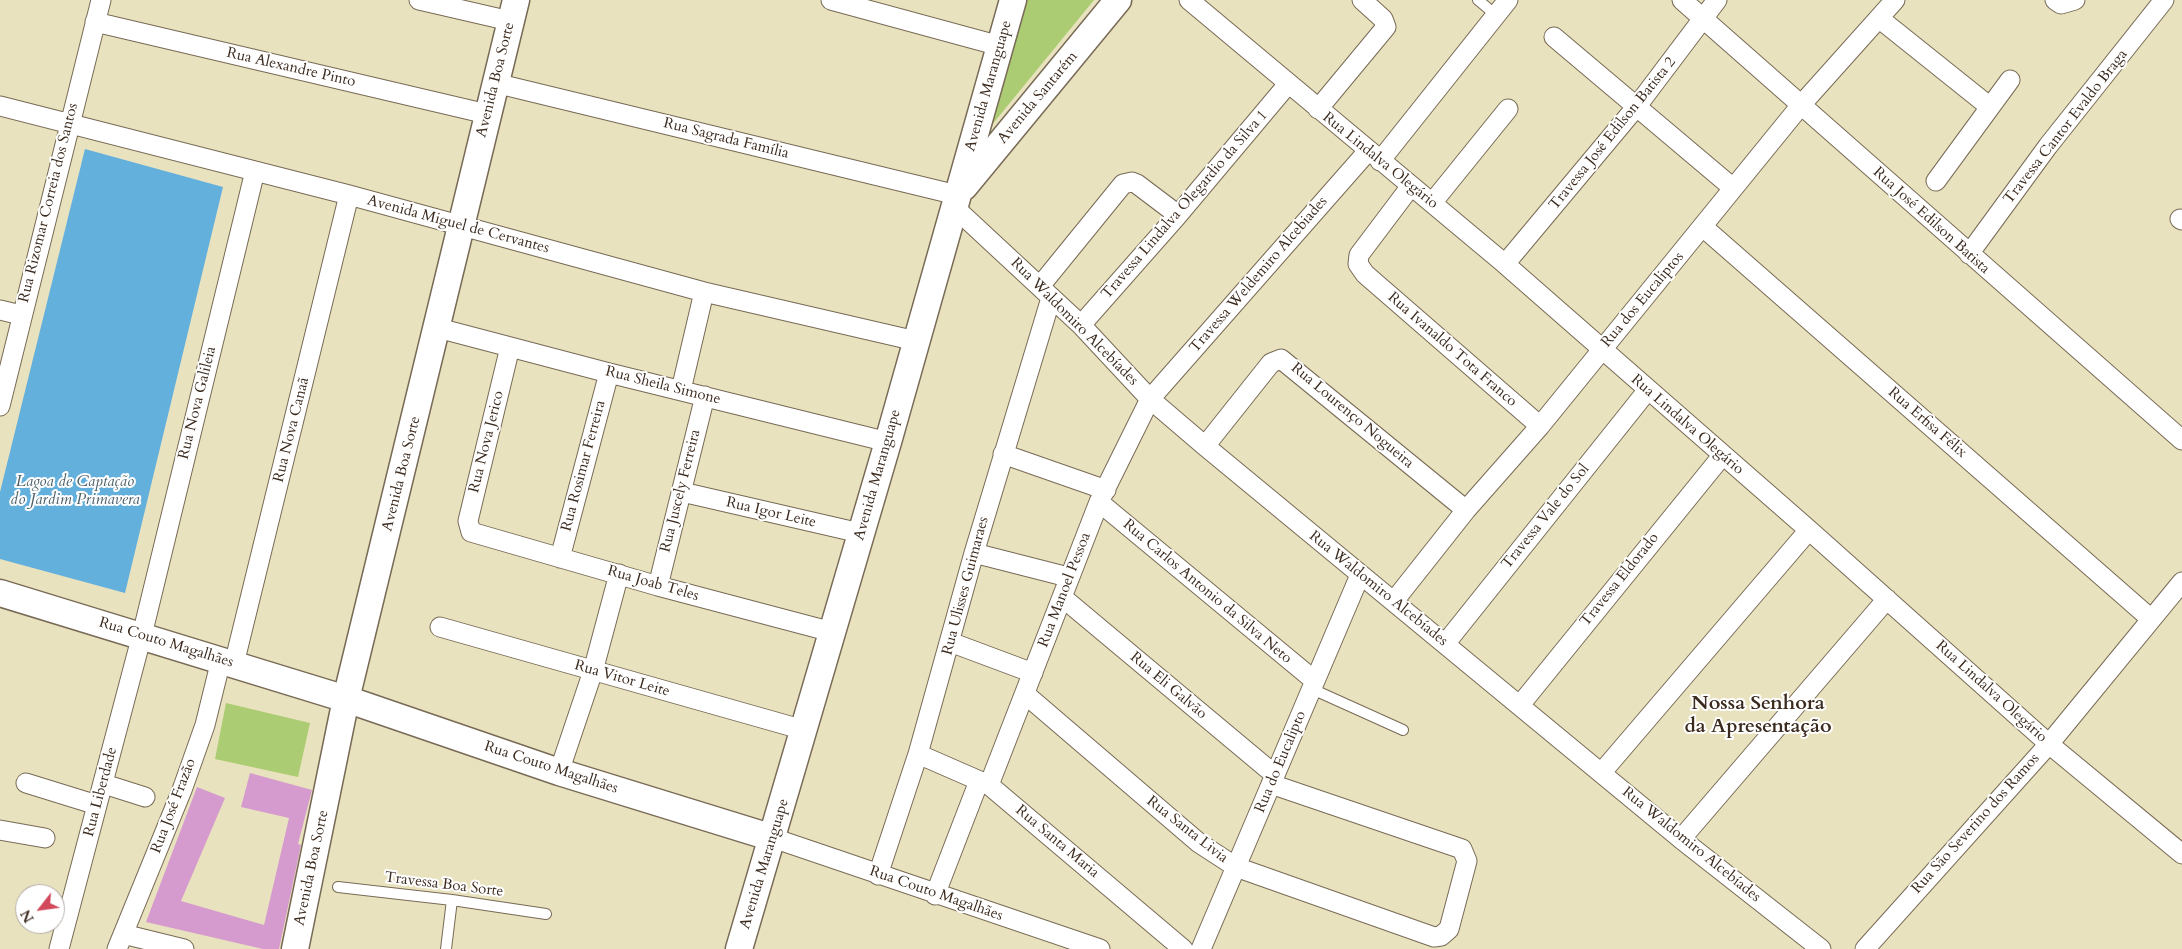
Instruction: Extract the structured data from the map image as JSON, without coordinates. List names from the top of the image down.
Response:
{
  "streets": {
    "street": [
      "Rua Alexandre Pinto",
      "Avenida Boa Sorte",
      "Avenida Maranguape",
      "Avenida Santarém",
      "Travessa Cantor Evaldo Braga",
      "Travessa José Edilson Batista 2",
      "Rua Sagrada Família",
      "Rua Lindalva Olegário",
      "Rua Rizomar Correia dos Santos",
      "Travessa Lindalva Olegardio da Silva 1",
      "Rua José Edilson Batista",
      "Avenida Miguel de Cervantes",
      "Travessa Weldemiro Alcebiades",
      "Rua dos Eucaliptos",
      "Rua Waldomiro Alcebíades",
      "Rua Ivanaldo Tota Franco",
      "Rua Sheila Simone",
      "Rua Nova Galileia",
      "Rua Lourenço Nogueira",
      "Rua Erfisa Félix",
      "Rua Nova Canaã",
      "Rua Nova Jerico",
      "Rua Rosimar Ferreira",
      "Rua Juscely Ferreira",
      "Rua Igor Leite",
      "Travessa Vale do Sol",
      "Travessa Eldorado",
      "Rua Joab Teles",
      "Rua Ulisses Guimaraes",
      "Rua Manoel Pessoa",
      "Rua Carlos Antonio da Silva Neto",
      "Rua Couto Magalhães",
      "Rua Vitor Leite",
      "Rua Eli Galvão",
      "Rua do Eucalipto",
      "Rua Liberdade",
      "Rua José Frazão",
      "Rua São Severino dos Ramos",
      "Rua Santa Livia",
      "Rua Santa Maria"
    ],
    "lane": ["Travessa Boa Sorte"]
  },
  "crossings": [
    ["Rua Alexandre Pinto", "Avenida Boa Sorte"],
    ["Rua Alexandre Pinto", "Rua Rizomar Correia dos Santos"],
    ["Avenida Boa Sorte", "Rua Sagrada Família"],
    ["Avenida Boa Sorte", "Avenida Miguel de Cervantes"],
    ["Avenida Boa Sorte", "Rua Sheila Simone"],
    ["Avenida Boa Sorte", "Rua Couto Magalhães"],
    ["Avenida Maranguape", "Avenida Santarém"],
    ["Avenida Maranguape", "Rua Sagrada Família"],
    ["Avenida Maranguape", "Avenida Miguel de Cervantes"],
    ["Avenida Maranguape", "Rua Waldomiro Alcebíades"],
    ["Avenida Maranguape", "Rua Sheila Simone"],
    ["Avenida Maranguape", "Rua Igor Leite"],
    ["Avenida Maranguape", "Rua Joab Teles"],
    ["Avenida Maranguape", "Rua Couto Magalhães"],
    ["Avenida Maranguape", "Rua Vitor Leite"],
    ["Avenida Santarém", "Rua Sagrada Família"],
    ["Avenida Santarém", "Rua Waldomiro Alcebíades"],
    ["Travessa Cantor Evaldo Braga", "Rua José Edilson Batista"],
    ["Travessa José Edilson Batista 2", "Rua Lindalva Olegário"],
    ["Travessa José Edilson Batista 2", "Rua José Edilson Batista"],
    ["Rua Sagrada Família", "Rua Waldomiro Alcebíades"],
    ["Rua Lindalva Olegário", "Travessa Lindalva Olegardio da Silva 1"],
    ["Rua Lindalva Olegário", "Travessa Weldemiro Alcebiades"],
    ["Rua Lindalva Olegário", "Rua dos Eucaliptos"],
    ["Rua Lindalva Olegário", "Rua Ivanaldo Tota Franco"],
    ["Rua Lindalva Olegário", "Travessa Vale do Sol"],
    ["Rua Lindalva Olegário", "Travessa Eldorado"],
    ["Rua Lindalva Olegário", "Rua São Severino dos Ramos"],
    ["Rua Rizomar Correia dos Santos", "Avenida Miguel de Cervantes"],
    ["Travessa Lindalva Olegardio da Silva 1", "Rua Waldomiro Alcebíades"],
    ["Rua José Edilson Batista", "Rua dos Eucaliptos"],
    ["Avenida Miguel de Cervantes", "Rua Nova Galileia"],
    ["Avenida Miguel de Cervantes", "Rua Nova Canaã"],
    ["Travessa Weldemiro Alcebiades", "Rua Waldomiro Alcebíades"],
    ["Travessa Weldemiro Alcebiades", "Rua Manoel Pessoa"],
    ["Rua dos Eucaliptos", "Rua Waldomiro Alcebíades"],
    ["Rua dos Eucaliptos", "Rua Ivanaldo Tota Franco"],
    ["Rua dos Eucaliptos", "Rua Lourenço Nogueira"],
    ["Rua dos Eucaliptos", "Rua Erfisa Félix"],
    ["Rua Waldomiro Alcebíades", "Rua Lourenço Nogueira"],
    ["Rua Waldomiro Alcebíades", "Travessa Vale do Sol"],
    ["Rua Waldomiro Alcebíades", "Travessa Eldorado"],
    ["Rua Waldomiro Alcebíades", "Rua Ulisses Guimaraes"],
    ["Rua Waldomiro Alcebíades", "Rua Manoel Pessoa"],
    ["Rua Waldomiro Alcebíades", "Rua do Eucalipto"],
    ["Rua Sheila Simone", "Rua Nova Jerico"],
    ["Rua Sheila Simone", "Rua Rosimar Ferreira"],
    ["Rua Sheila Simone", "Rua Juscely Ferreira"],
    ["Rua Nova Galileia", "Rua Couto Magalhães"],
    ["Rua Nova Galileia", "Rua Liberdade"],
    ["Rua Erfisa Félix", "Rua São Severino dos Ramos"],
    ["Rua Nova Canaã", "Rua Couto Magalhães"],
    ["Rua Nova Canaã", "Rua José Frazão"],
    ["Rua Nova Jerico", "Rua Joab Teles"],
    ["Rua Rosimar Ferreira", "Rua Joab Teles"],
    ["Rua Juscely Ferreira", "Rua Igor Leite"],
    ["Rua Juscely Ferreira", "Rua Joab Teles"],
    ["Rua Ulisses Guimaraes", "Rua Couto Magalhães"],
    ["Rua Ulisses Guimaraes", "Rua Santa Maria"],
    ["Rua Manoel Pessoa", "Rua Carlos Antonio da Silva Neto"],
    ["Rua Manoel Pessoa", "Rua Couto Magalhães"],
    ["Rua Manoel Pessoa", "Rua Eli Galvão"],
    ["Rua Manoel Pessoa", "Rua Santa Livia"],
    ["Rua Manoel Pessoa", "Rua Santa Maria"],
    ["Rua Carlos Antonio da Silva Neto", "Rua do Eucalipto"],
    ["Rua Couto Magalhães", "Rua Liberdade"],
    ["Rua Couto Magalhães", "Rua José Frazão"],
    ["Rua Eli Galvão", "Rua do Eucalipto"],
    ["Rua Eli Galvão", "Rua Santa Livia"],
    ["Rua do Eucalipto", "Rua Santa Livia"]
  ],
  "districts": ["Nossa Senhora da Apresentação"],
  "water": ["Lagoa de Captação do Jardim Primavera"],
  "north": "bottom left"
}
